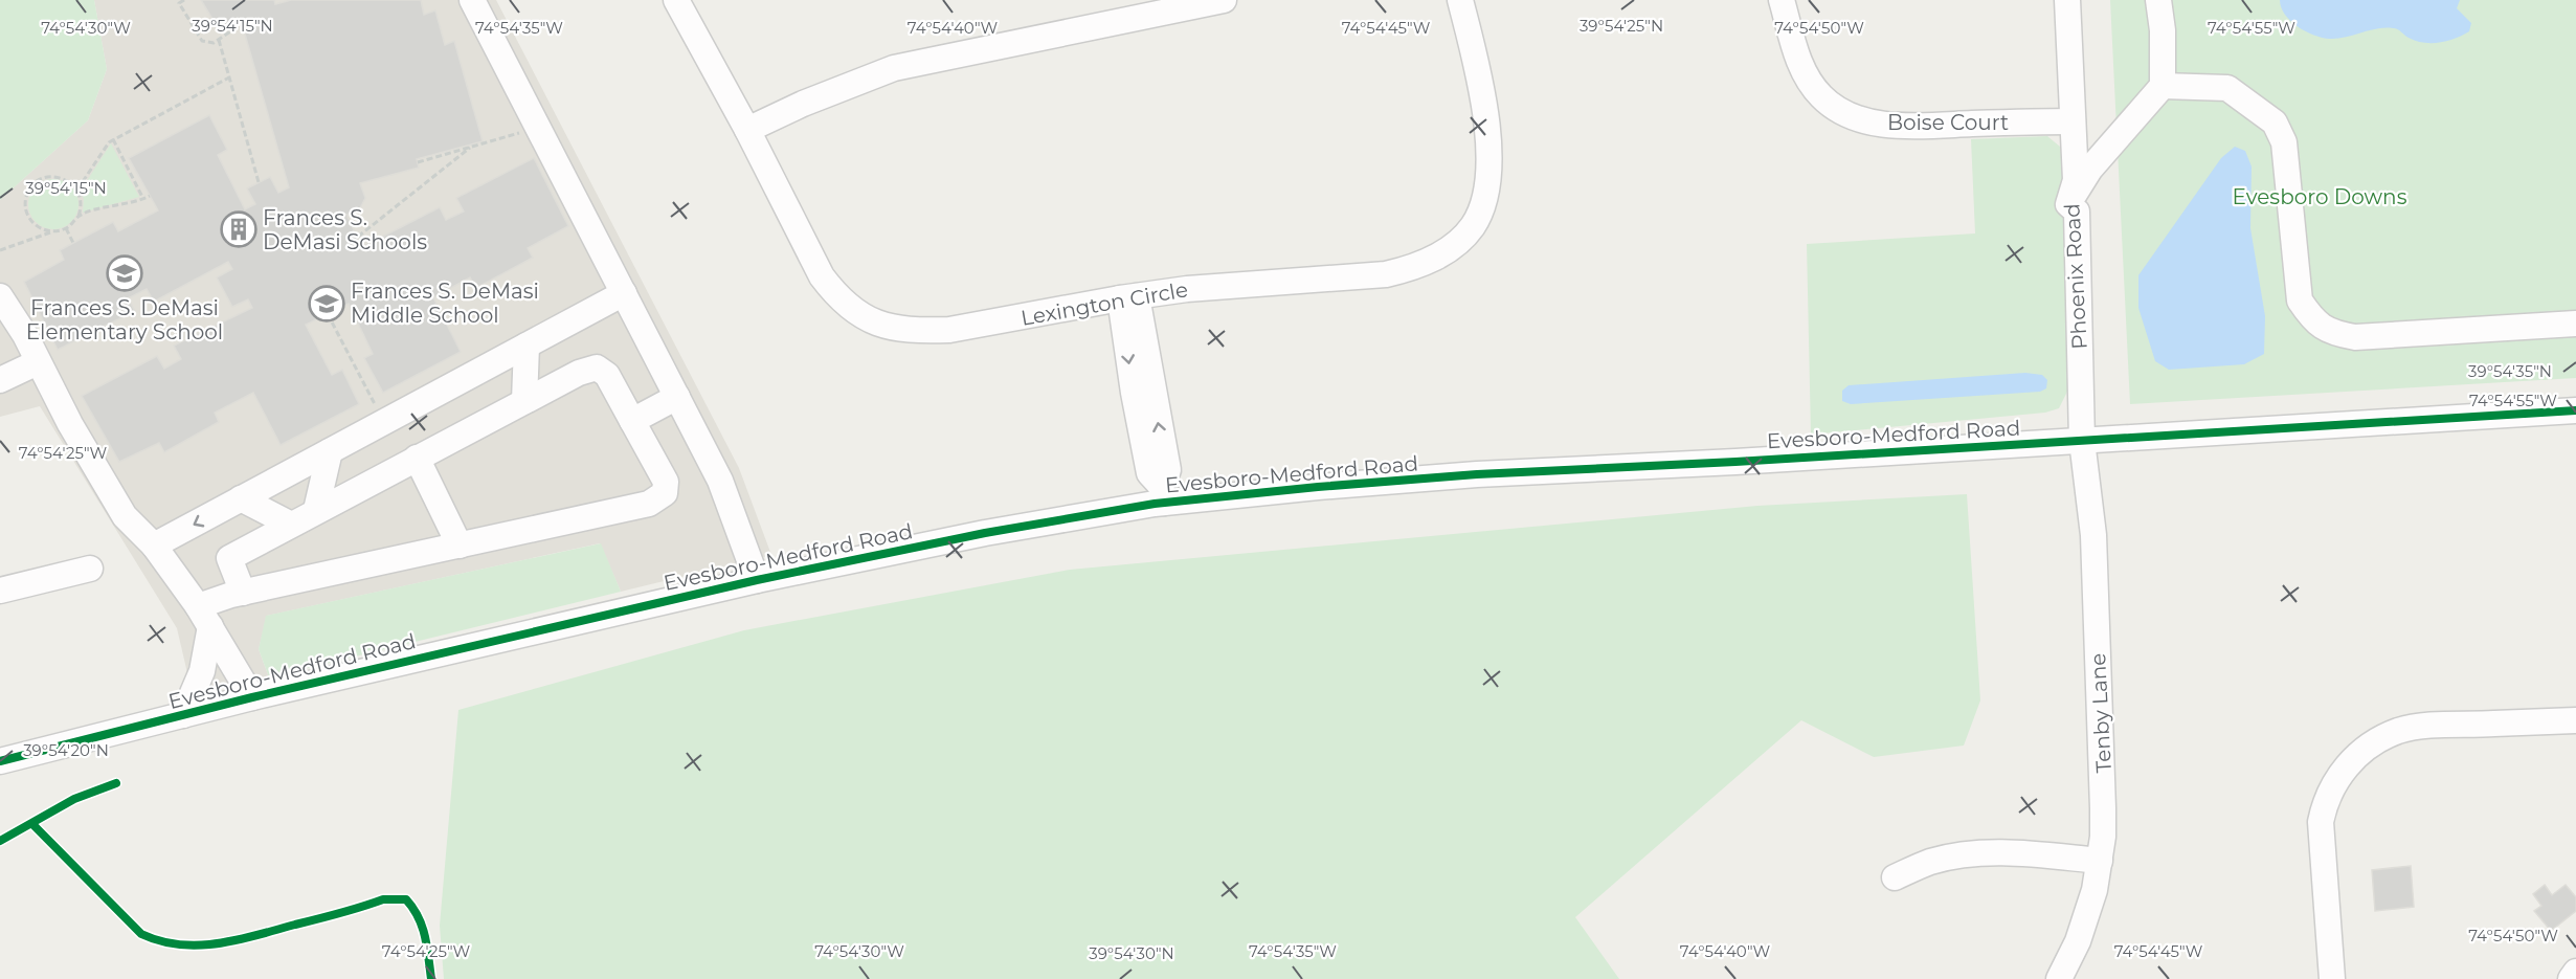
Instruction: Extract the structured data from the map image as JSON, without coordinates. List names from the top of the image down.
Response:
{
  "streets": {
    "street": [
      "Boise Court",
      "Phoenix Road",
      "Lexington Circle",
      "Evesboro-Medford Road",
      "Tenby Lane"
    ]
  },
  "crossings": [
    ["Boise Court", "Phoenix Road"],
    ["Phoenix Road", "Evesboro-Medford Road"],
    ["Phoenix Road", "Tenby Lane"],
    ["Evesboro-Medford Road", "Tenby Lane"]
  ],
  "parks": ["Evesboro Downs"],
  "places": {
    "building": ["Frances S. DeMasi Schools"],
    "school or university": ["Frances S. DeMasi Elementary School", "Frances S. DeMasi Middle School"]
  },
  "coordinates": [
    "39°54'15\"N",
    "39°54'25\"N",
    "74°54'35\"W",
    "74°54'40\"W",
    "74°54'55\"W",
    "74°54'30\"W",
    "74°54'45\"W",
    "74°54'50\"W",
    "39°54'35\"N",
    "74°54'25\"W",
    "39°54'20\"N",
    "39°54'30\"N"
  ]
}
